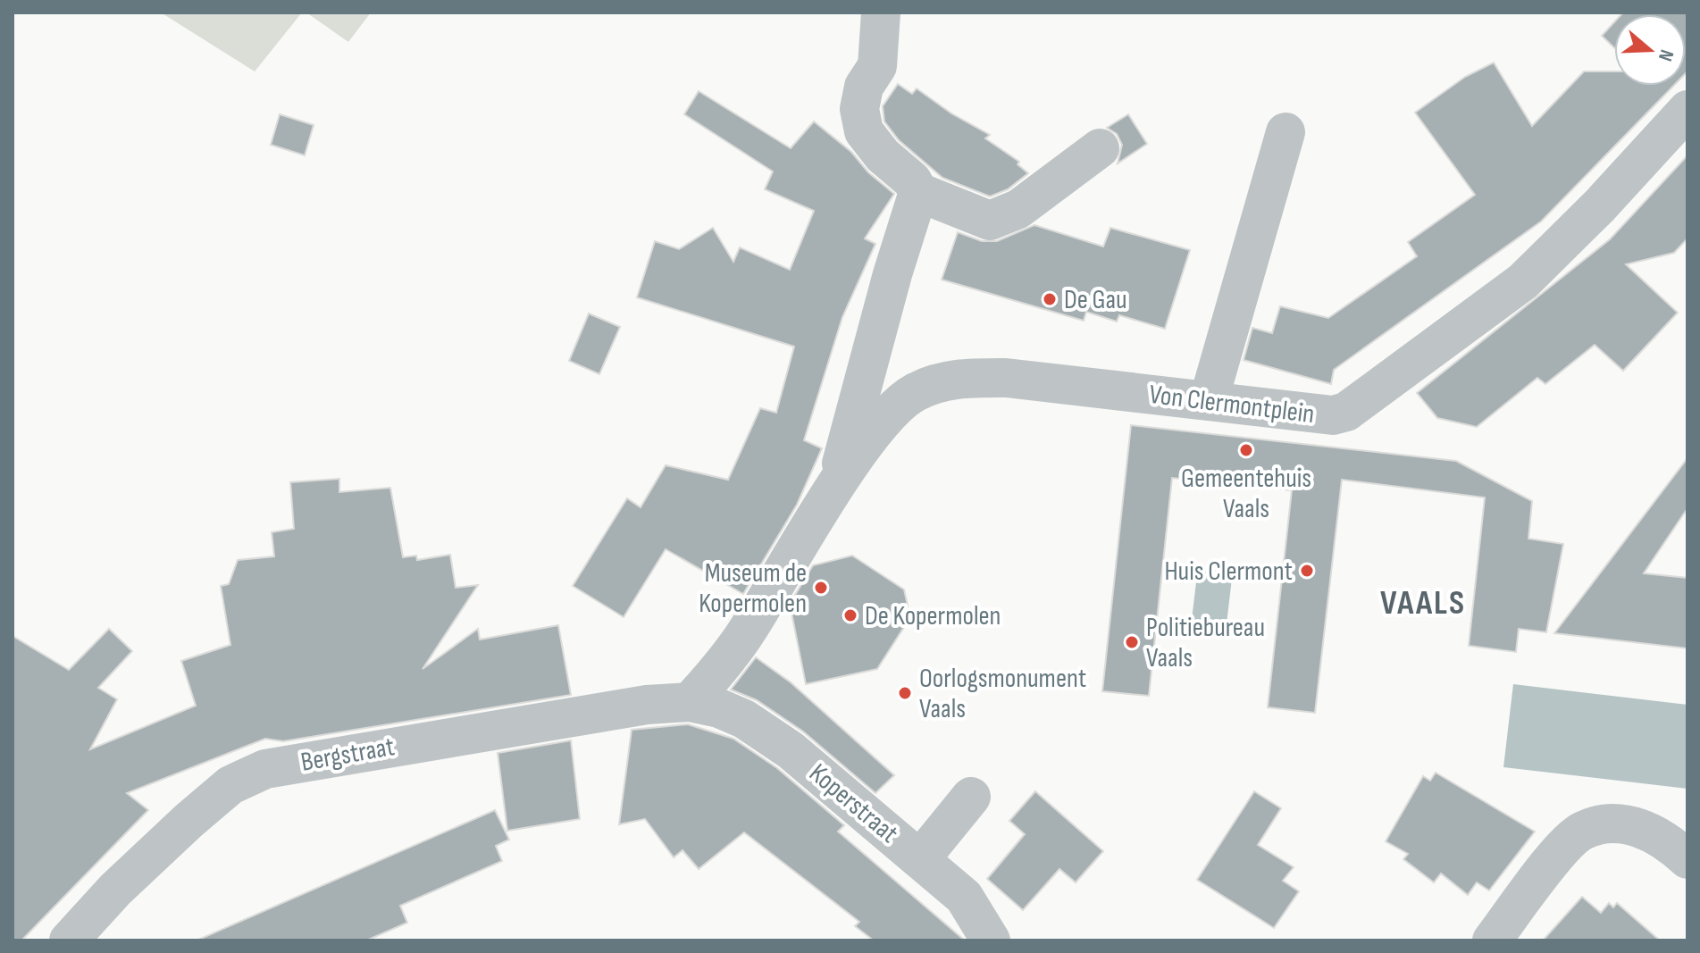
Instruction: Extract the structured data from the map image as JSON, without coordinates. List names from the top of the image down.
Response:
{
  "streets": {
    "street": ["Von Clermontplein", "Bergstraat", "Koperstraat"]
  },
  "crossings": [
    ["Von Clermontplein", "Bergstraat"],
    ["Von Clermontplein", "Koperstraat"],
    ["Bergstraat", "Koperstraat"]
  ],
  "districts": ["VAALS"],
  "places": [
    "De Gau",
    "Gemeentehuis Vaals",
    "Huis Clermont",
    "Museum de Kopermolen",
    "De Kopermolen",
    "Politiebureau Vaals",
    "Oorlogsmonument Vaals"
  ],
  "north": "right"
}
